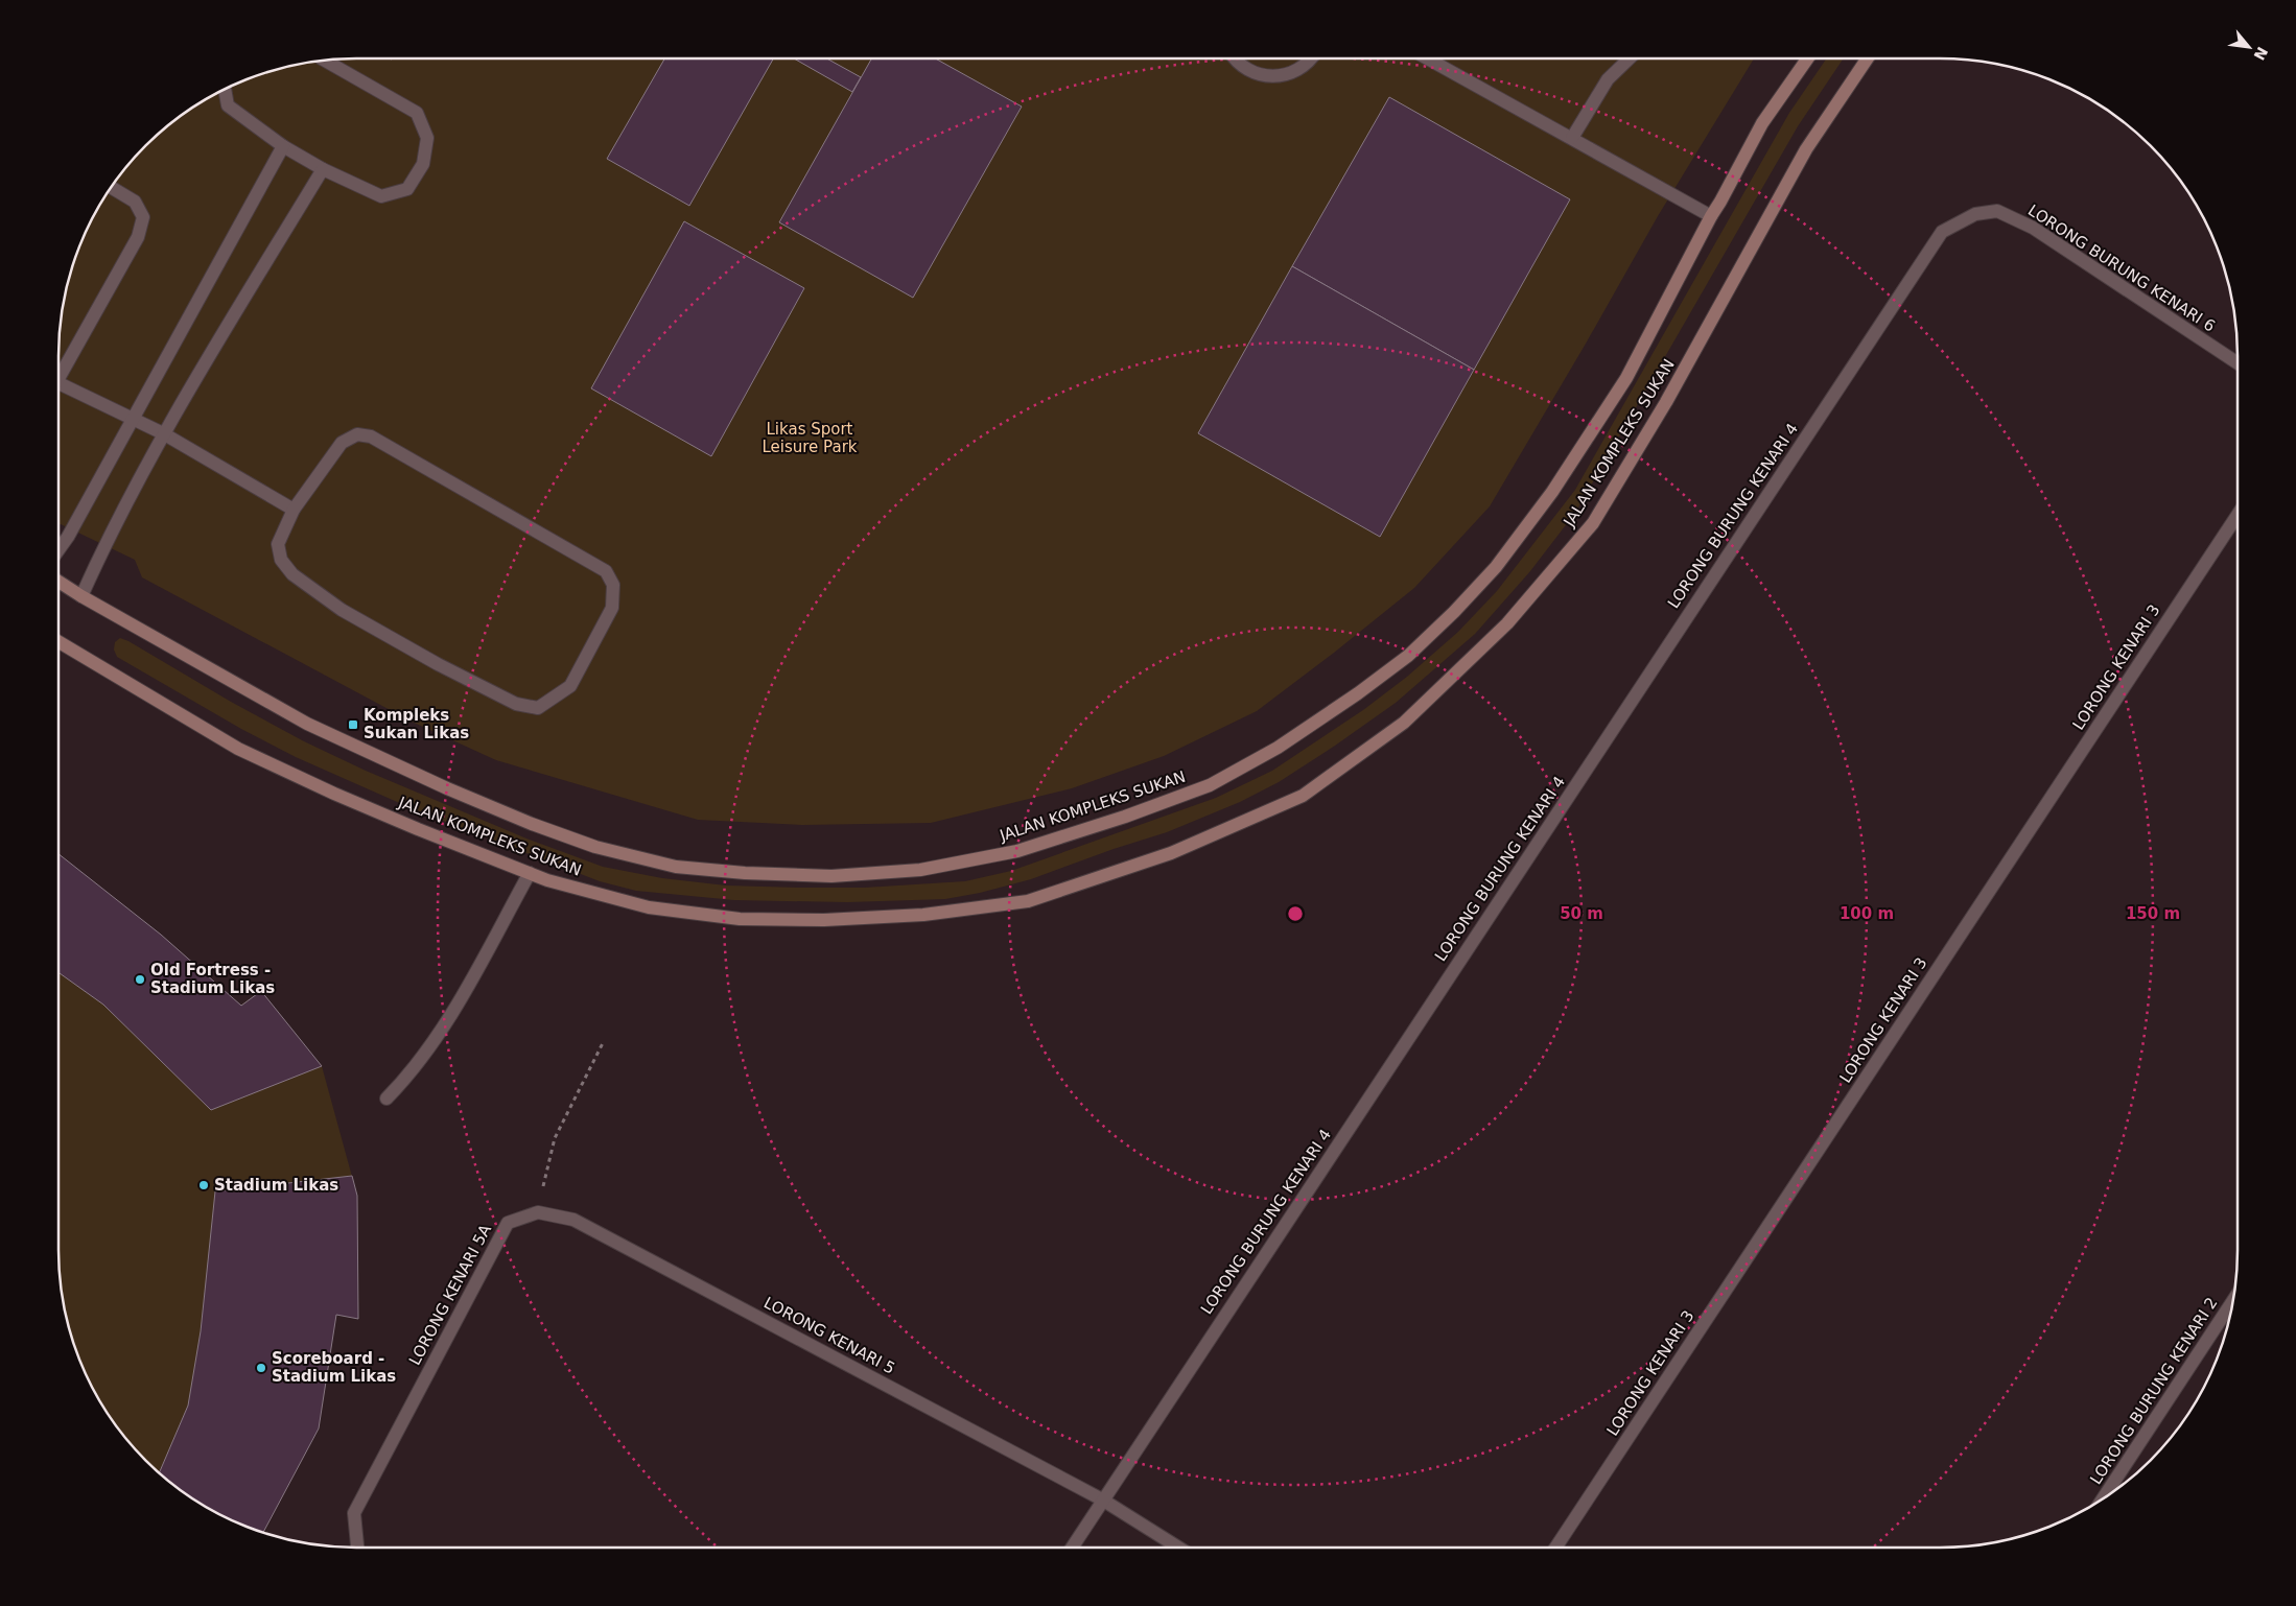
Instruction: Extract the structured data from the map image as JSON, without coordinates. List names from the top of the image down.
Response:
{
  "streets": {
    "main road": ["JALAN KOMPLEKS SUKAN"],
    "street": [
      "LORONG BURUNG KENARI 6",
      "LORONG BURUNG KENARI 4",
      "LORONG KENARI 3",
      "LORONG KENARI 5A",
      "LORONG KENARI 5",
      "LORONG BURUNG KENARI 2"
    ]
  },
  "crossings": [
    ["LORONG BURUNG KENARI 6", "LORONG BURUNG KENARI 4"],
    ["LORONG BURUNG KENARI 4", "LORONG KENARI 5"],
    ["LORONG KENARI 5A", "LORONG KENARI 5"]
  ],
  "parks": ["Likas Sport Leisure Park"],
  "places": {
    "transit": ["Kompleks Sukan Likas"],
    "other": ["Old Fortress - Stadium Likas", "Stadium Likas", "Scoreboard - Stadium Likas"]
  },
  "north": "bottom right",
  "rings": ["50 m", "100 m", "150 m"]
}
